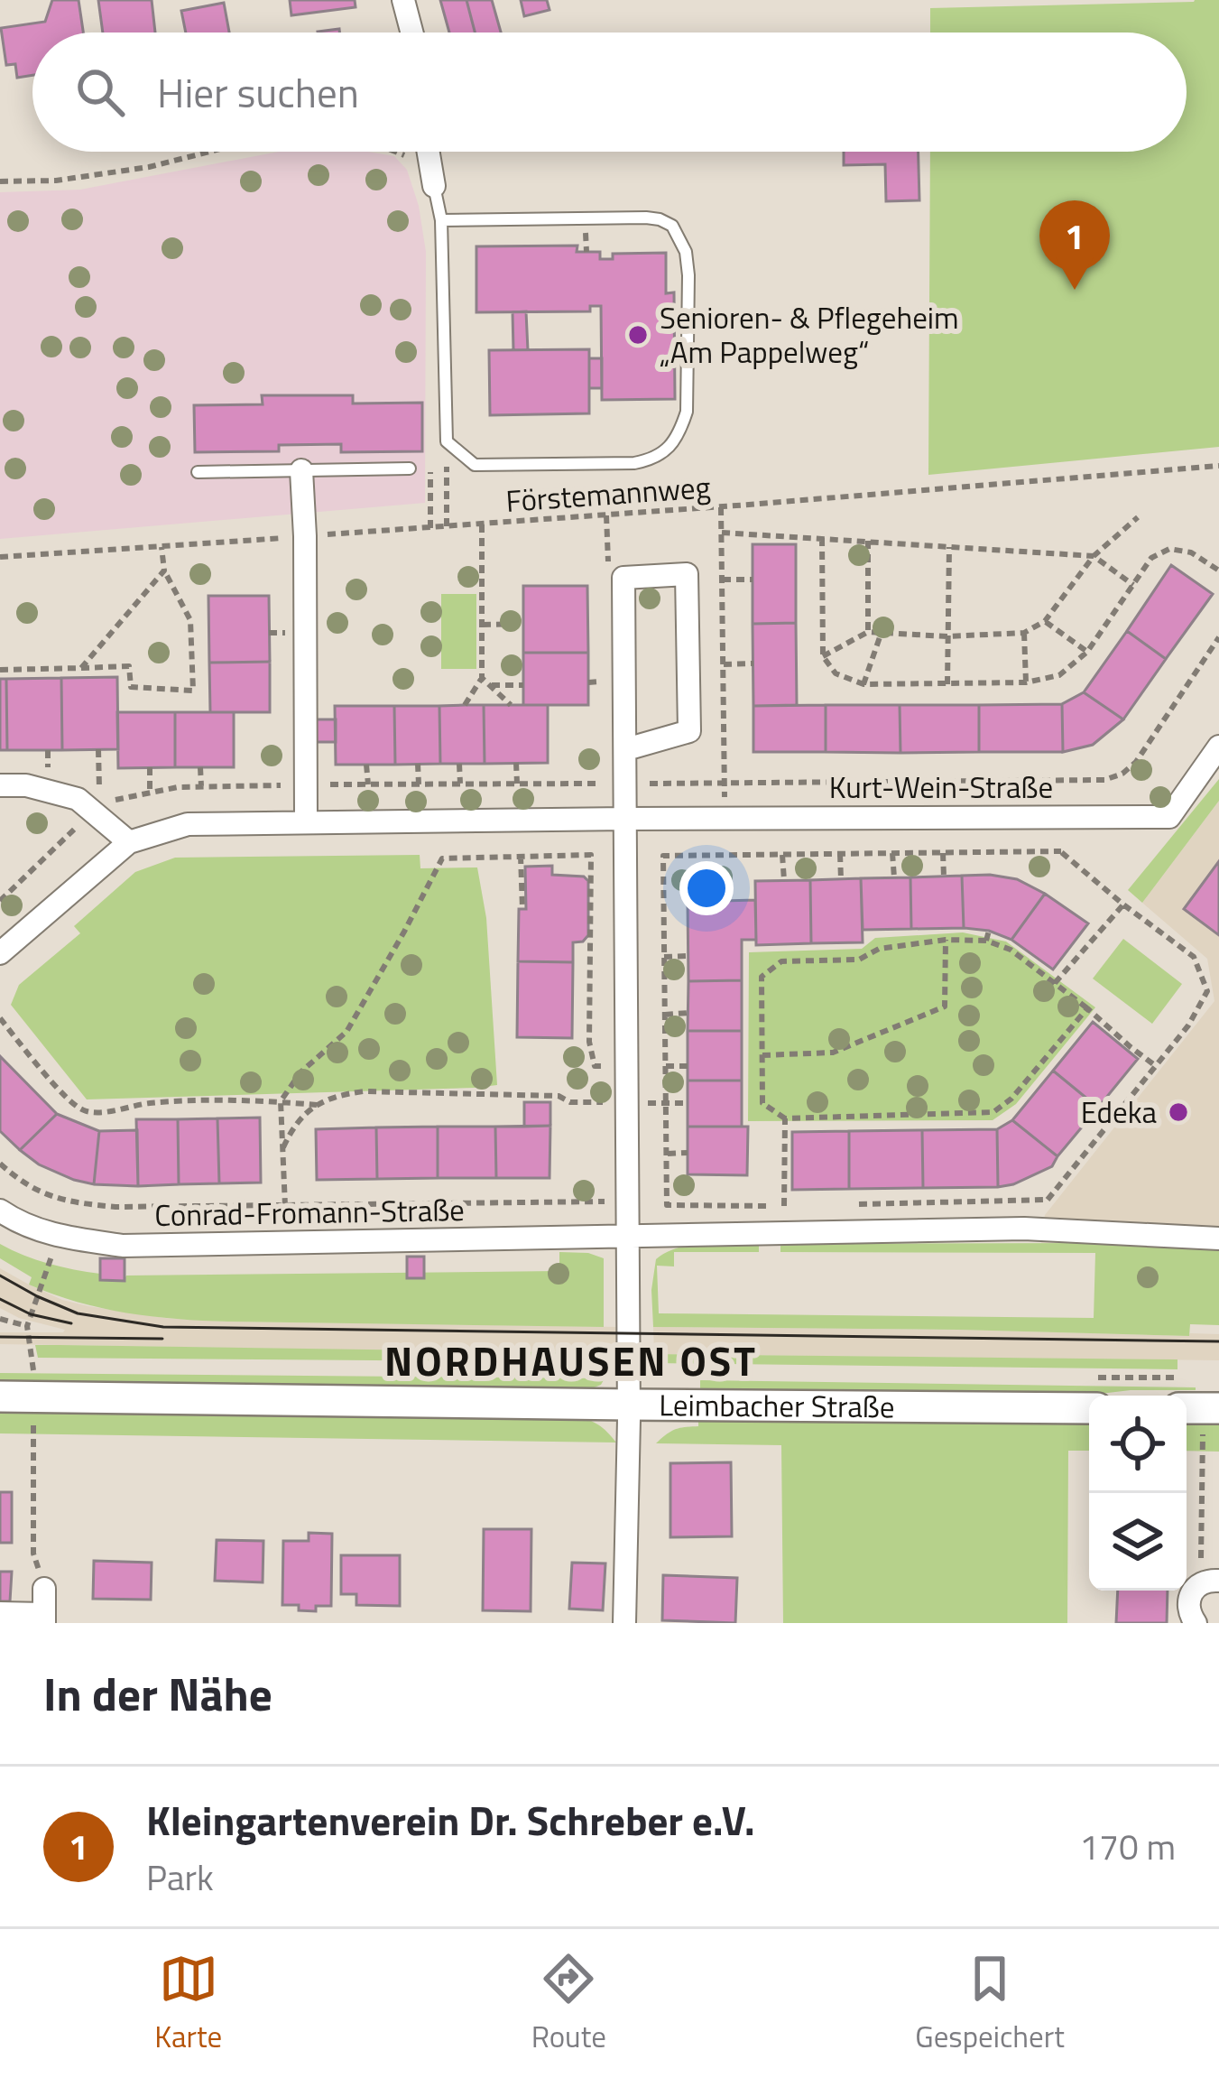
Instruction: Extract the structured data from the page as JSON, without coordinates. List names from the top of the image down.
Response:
{
  "streets": {
    "street": ["Kurt-Wein-Straße", "Conrad-Fromann-Straße", "Leimbacher Straße"],
    "path": ["Förstemannweg"]
  },
  "districts": ["NORDHAUSEN OST"],
  "places": ["Senioren- & Pflegeheim „Am Pappelweg“", "Edeka"],
  "page": {
    "search": "Hier suchen",
    "pins": "1",
    "heading": "In der Nähe",
    "list": [
      {
        "mark": "1",
        "name": "Kleingartenverein Dr. Schreber e.V.",
        "note": "Park",
        "value": "170 m"
      }
    ],
    "nav": ["Karte", "Route", "Gespeichert"]
  }
}
